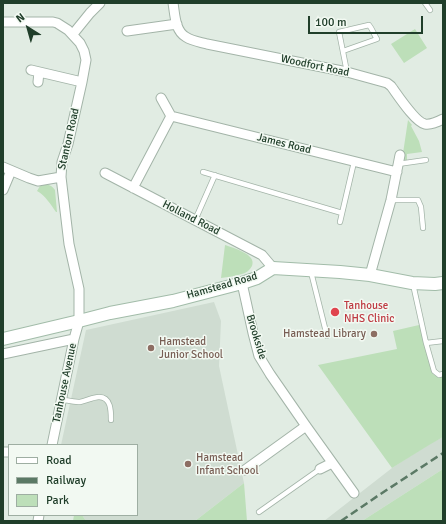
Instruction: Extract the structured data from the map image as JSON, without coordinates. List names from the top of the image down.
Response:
{
  "streets": {
    "main road": ["Hamstead Road"],
    "street": [
      "Woodfort Road",
      "Stanton Road",
      "James Road",
      "Holland Road",
      "Brookside",
      "Tanhouse Avenue"
    ]
  },
  "crossings": [
    ["Stanton Road", "Hamstead Road"],
    ["Stanton Road", "Tanhouse Avenue"],
    ["Holland Road", "Hamstead Road"],
    ["Hamstead Road", "Brookside"],
    ["Hamstead Road", "Tanhouse Avenue"]
  ],
  "places": [
    "Tanhouse NHS Clinic",
    "Hamstead Library",
    "Hamstead Junior School",
    "Hamstead Infant School"
  ],
  "legend": ["Road", "Railway", "Park"],
  "scale_bar": "100 m",
  "north": "top left"
}
